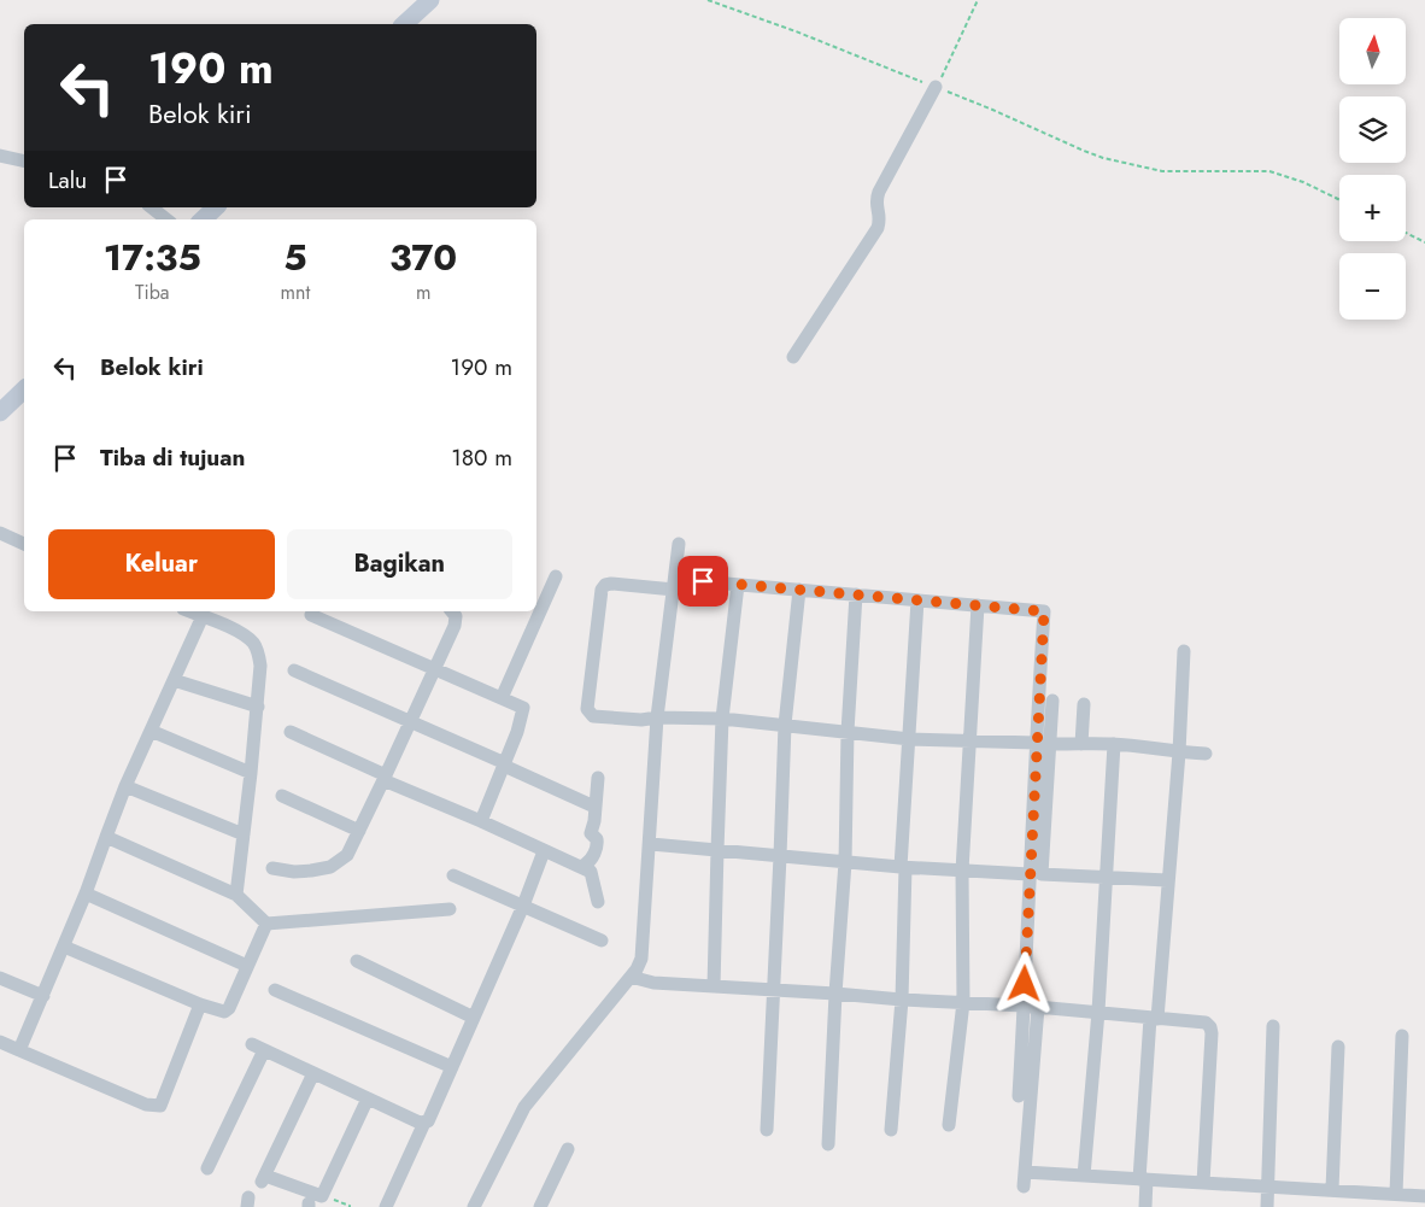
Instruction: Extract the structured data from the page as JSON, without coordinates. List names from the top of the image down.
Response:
{
  "north": "top",
  "page": {
    "map_buttons": ["+", "−"],
    "turn": ["190 m", "Belok kiri"],
    "then": "Lalu",
    "eta": [
      "17:35",
      "Tiba",
      "5",
      "mnt",
      "370",
      "m"
    ],
    "list": [
      {
        "name": "Belok kiri",
        "value": "190 m"
      },
      {
        "name": "Tiba di tujuan",
        "value": "180 m"
      }
    ],
    "buttons": ["Keluar", "Bagikan"]
  }
}
